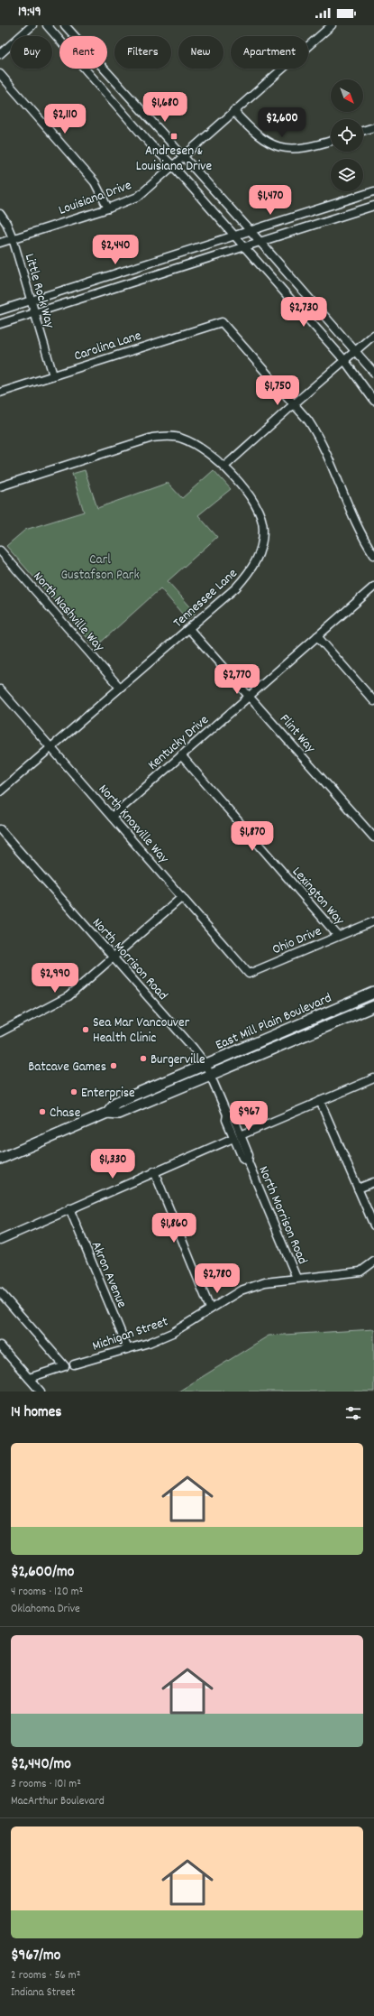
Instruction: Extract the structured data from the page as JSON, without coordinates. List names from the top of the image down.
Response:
{
  "streets": {
    "main road": ["East Mill Plain Boulevard"],
    "street": [
      "Louisiana Drive",
      "Little Rock Way",
      "Carolina Lane",
      "Tennessee Lane",
      "North Nashville Way",
      "Flint Way",
      "Kentucky Drive",
      "North Knoxville Way",
      "Lexington Way",
      "Ohio Drive",
      "North Morrison Road",
      "Akron Avenue",
      "Michigan Street"
    ]
  },
  "crossings": [
    ["Louisiana Drive", "Little Rock Way"],
    ["Little Rock Way", "Carolina Lane"],
    ["Tennessee Lane", "North Nashville Way"],
    ["Tennessee Lane", "Flint Way"],
    ["Tennessee Lane", "North Knoxville Way"],
    ["Flint Way", "Kentucky Drive"],
    ["Kentucky Drive", "North Knoxville Way"],
    ["Kentucky Drive", "Lexington Way"],
    ["North Knoxville Way", "Ohio Drive"],
    ["Lexington Way", "Ohio Drive"],
    ["North Morrison Road", "East Mill Plain Boulevard"],
    ["North Morrison Road", "Michigan Street"],
    ["Akron Avenue", "Michigan Street"]
  ],
  "parks": ["Carl Gustafson Park"],
  "places": {
    "transit": ["Andresen & Louisiana Drive"],
    "other": [
      "Sea Mar Vancouver Health Clinic",
      "Burgerville",
      "Batcave Games",
      "Enterprise",
      "Chase"
    ]
  },
  "north": "bottom right",
  "page": {
    "status": "19:49",
    "chip": [
      "Buy",
      "Rent",
      "Filters",
      "New",
      "Apartment"
    ],
    "price": [
      "$1,680",
      "$2,110",
      "$2,600",
      "$1,470",
      "$2,440",
      "$2,730",
      "$1,750",
      "$2,770",
      "$1,870",
      "$2,990",
      "$967",
      "$1,330",
      "$1,860",
      "$2,780"
    ],
    "heading": "14 homes",
    "list": [
      {
        "name": "$2,600/mo",
        "note": "4 rooms · 120 m² · Oklahoma Drive"
      },
      {
        "name": "$2,440/mo",
        "note": "3 rooms · 101 m² · MacArthur Boulevard"
      },
      {
        "name": "$967/mo",
        "note": "2 rooms · 56 m² · Indiana Street"
      }
    ]
  }
}
